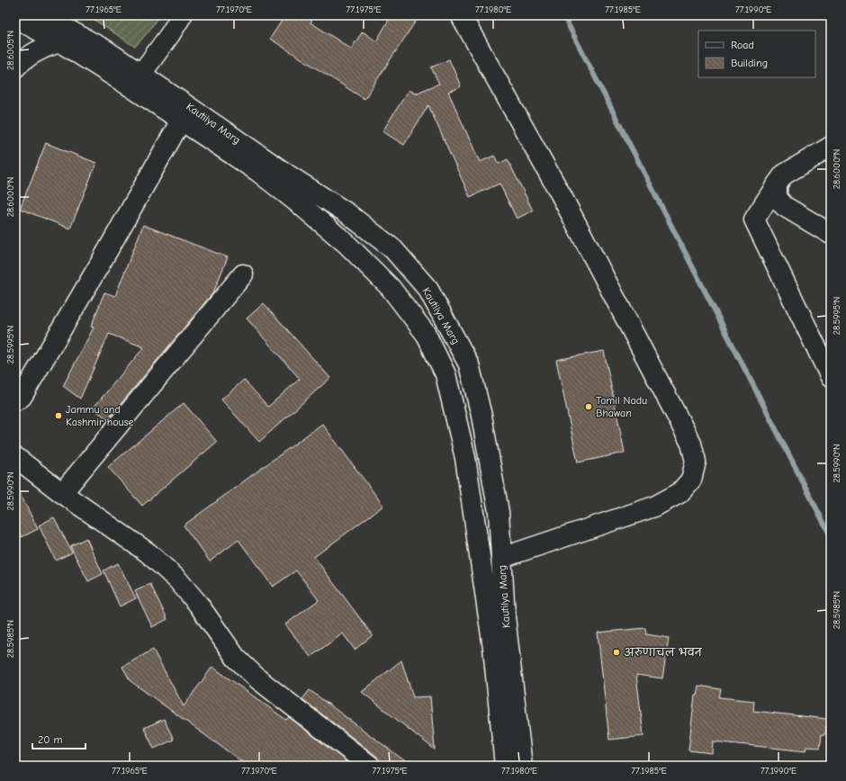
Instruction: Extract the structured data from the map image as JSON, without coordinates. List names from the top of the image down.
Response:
{
  "streets": {
    "street": ["Kautilya Marg"]
  },
  "places": ["Tamil Nadu Bhawan", "Jammu and Kashmir house", "अरुणाचल भवन"],
  "legend": ["Road", "Building"],
  "scale_bar": "20 m",
  "coordinates": [
    "77.1965°E",
    "77.1970°E",
    "77.1975°E",
    "77.1980°E",
    "77.1985°E",
    "77.1990°E",
    "28.6005°N",
    "28.6000°N",
    "28.5995°N",
    "28.5990°N",
    "28.5985°N"
  ]
}
